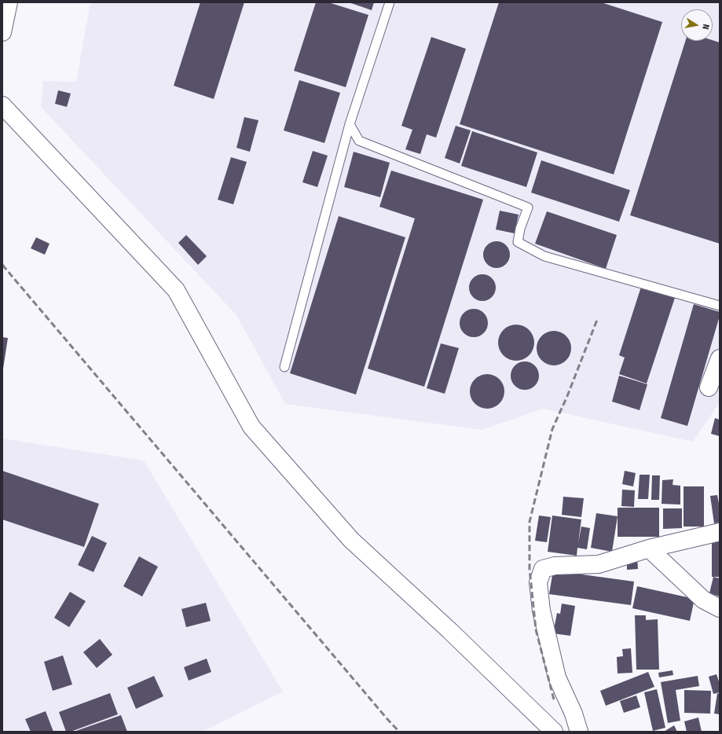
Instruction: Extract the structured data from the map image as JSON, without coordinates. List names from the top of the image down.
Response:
{
  "north": "right"
}
